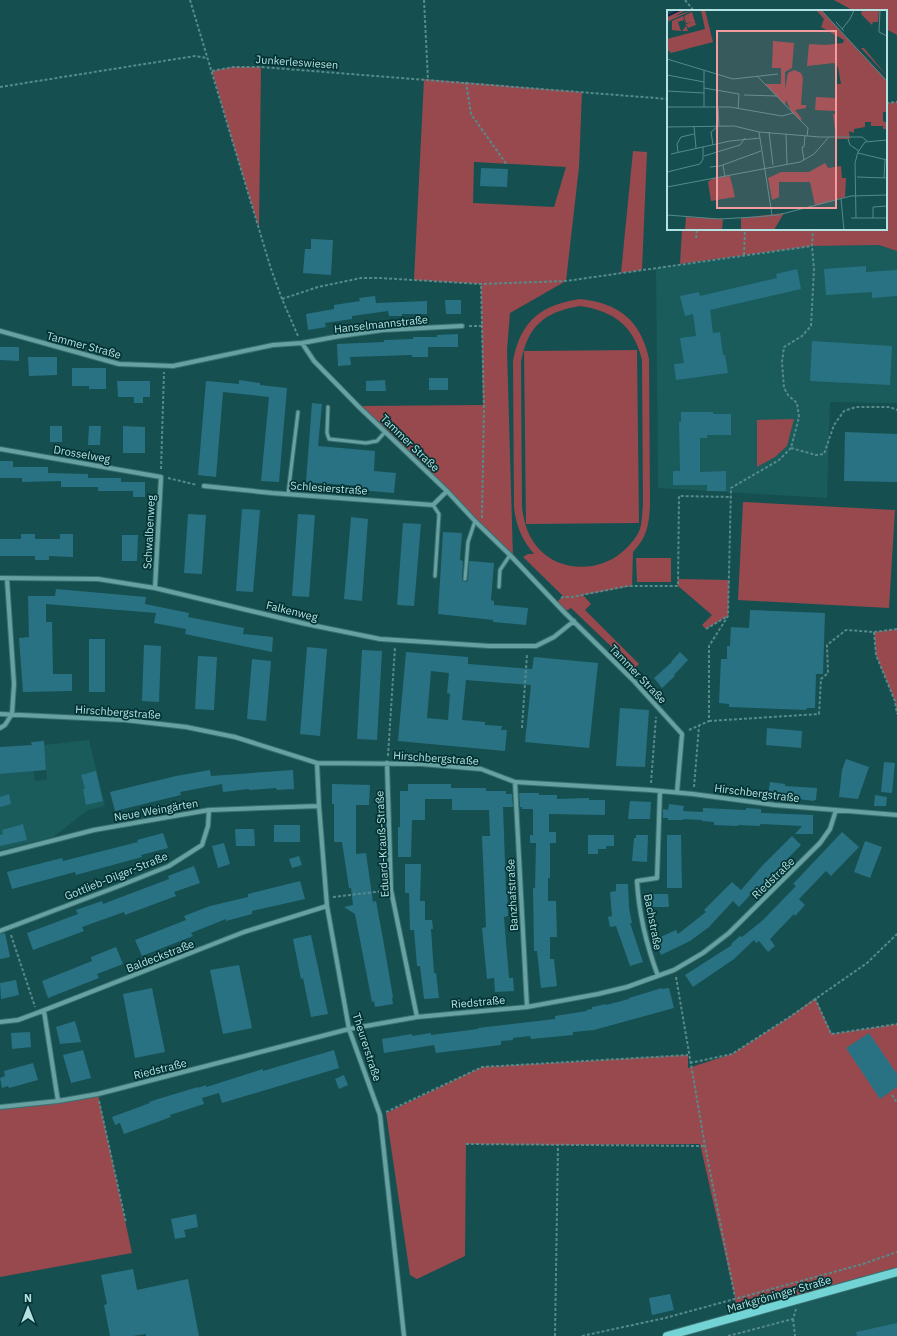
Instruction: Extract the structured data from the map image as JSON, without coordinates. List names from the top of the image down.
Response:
{
  "streets": {
    "main road": ["Markgröninger Straße"],
    "street": [
      "Hanselmannstraße",
      "Tammer Straße",
      "Drosselweg",
      "Schlesierstraße",
      "Schwalbenweg",
      "Falkenweg",
      "Hirschbergstraße",
      "Neue Weingärten",
      "Eduard-Krauß-Straße",
      "Gottlieb-Dilger-Straße",
      "Riedstraße",
      "Banzhafstraße",
      "Bachstraße",
      "Baldeckstraße",
      "Theurerstraße"
    ],
    "path": ["Junkerleswiesen"]
  },
  "crossings": [
    ["Hanselmannstraße", "Tammer Straße"],
    ["Tammer Straße", "Falkenweg"],
    ["Drosselweg", "Schwalbenweg"],
    ["Schwalbenweg", "Falkenweg"],
    ["Hirschbergstraße", "Eduard-Krauß-Straße"],
    ["Hirschbergstraße", "Riedstraße"],
    ["Hirschbergstraße", "Banzhafstraße"],
    ["Hirschbergstraße", "Bachstraße"],
    ["Hirschbergstraße", "Theurerstraße"],
    ["Neue Weingärten", "Gottlieb-Dilger-Straße"],
    ["Neue Weingärten", "Theurerstraße"],
    ["Eduard-Krauß-Straße", "Riedstraße"],
    ["Riedstraße", "Banzhafstraße"],
    ["Riedstraße", "Bachstraße"],
    ["Riedstraße", "Theurerstraße"],
    ["Baldeckstraße", "Theurerstraße"]
  ],
  "north": "top"
}
